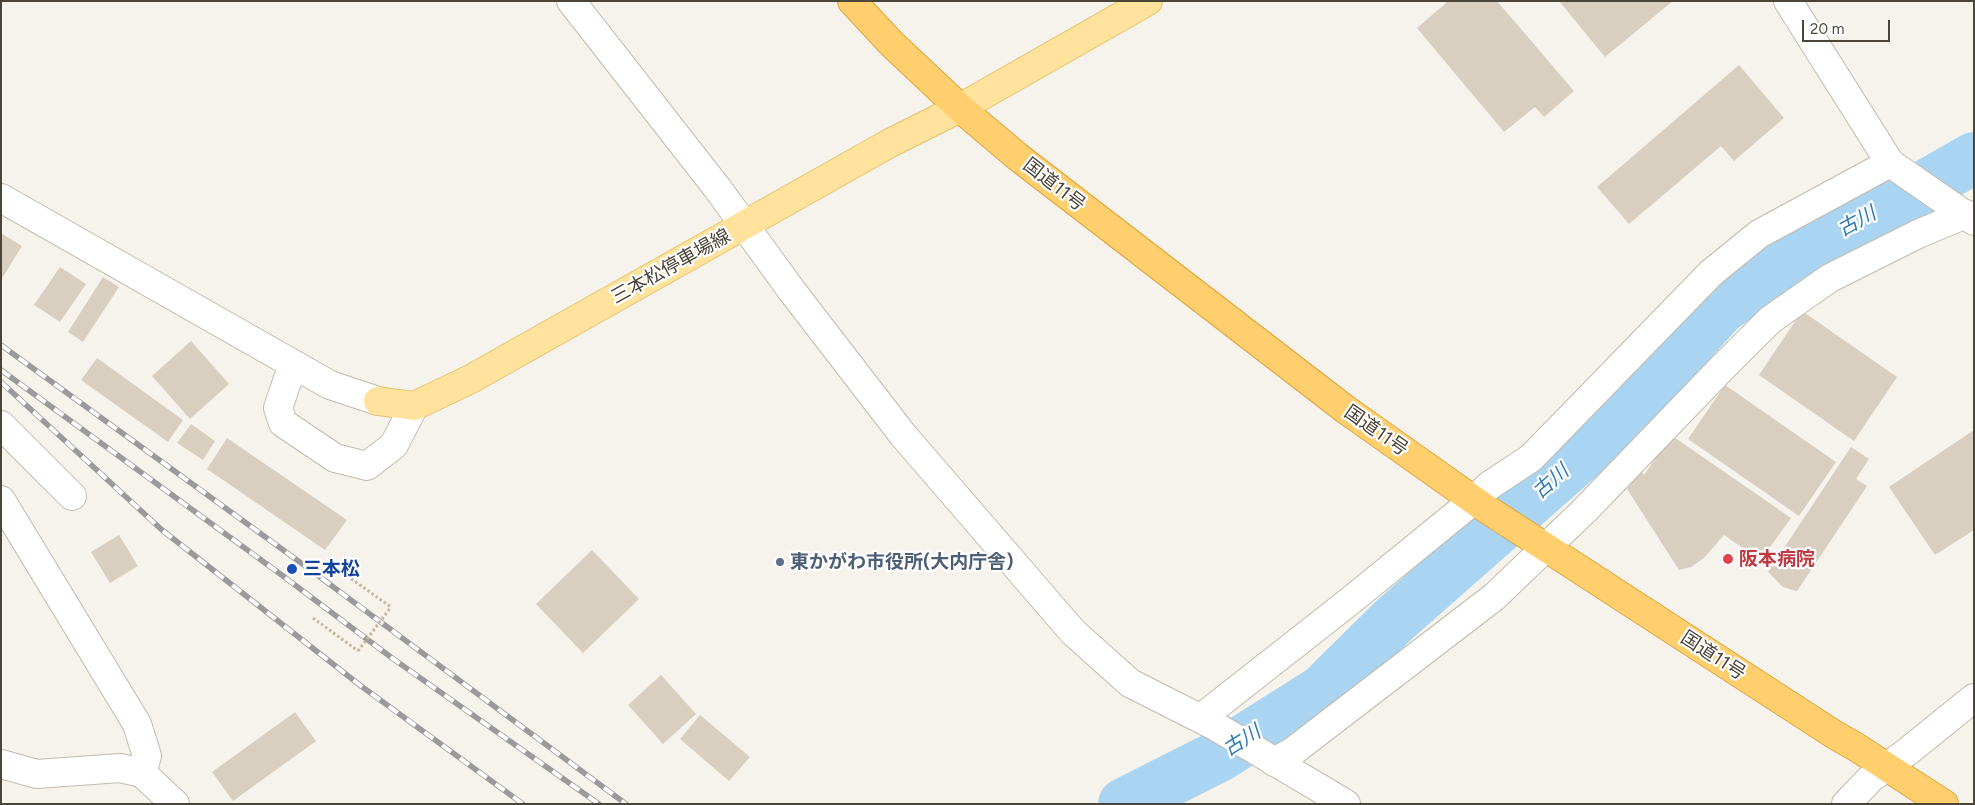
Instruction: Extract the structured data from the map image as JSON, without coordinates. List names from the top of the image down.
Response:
{
  "streets": {
    "highway": ["国道11号"],
    "main road": ["三本松停車場線"]
  },
  "crossings": [
    ["国道11号", "三本松停車場線"]
  ],
  "water": ["古川"],
  "places": ["阪本病院", "東かがわ市役所(大内庁舎)", "三本松"],
  "scale_bar": "20 m"
}
